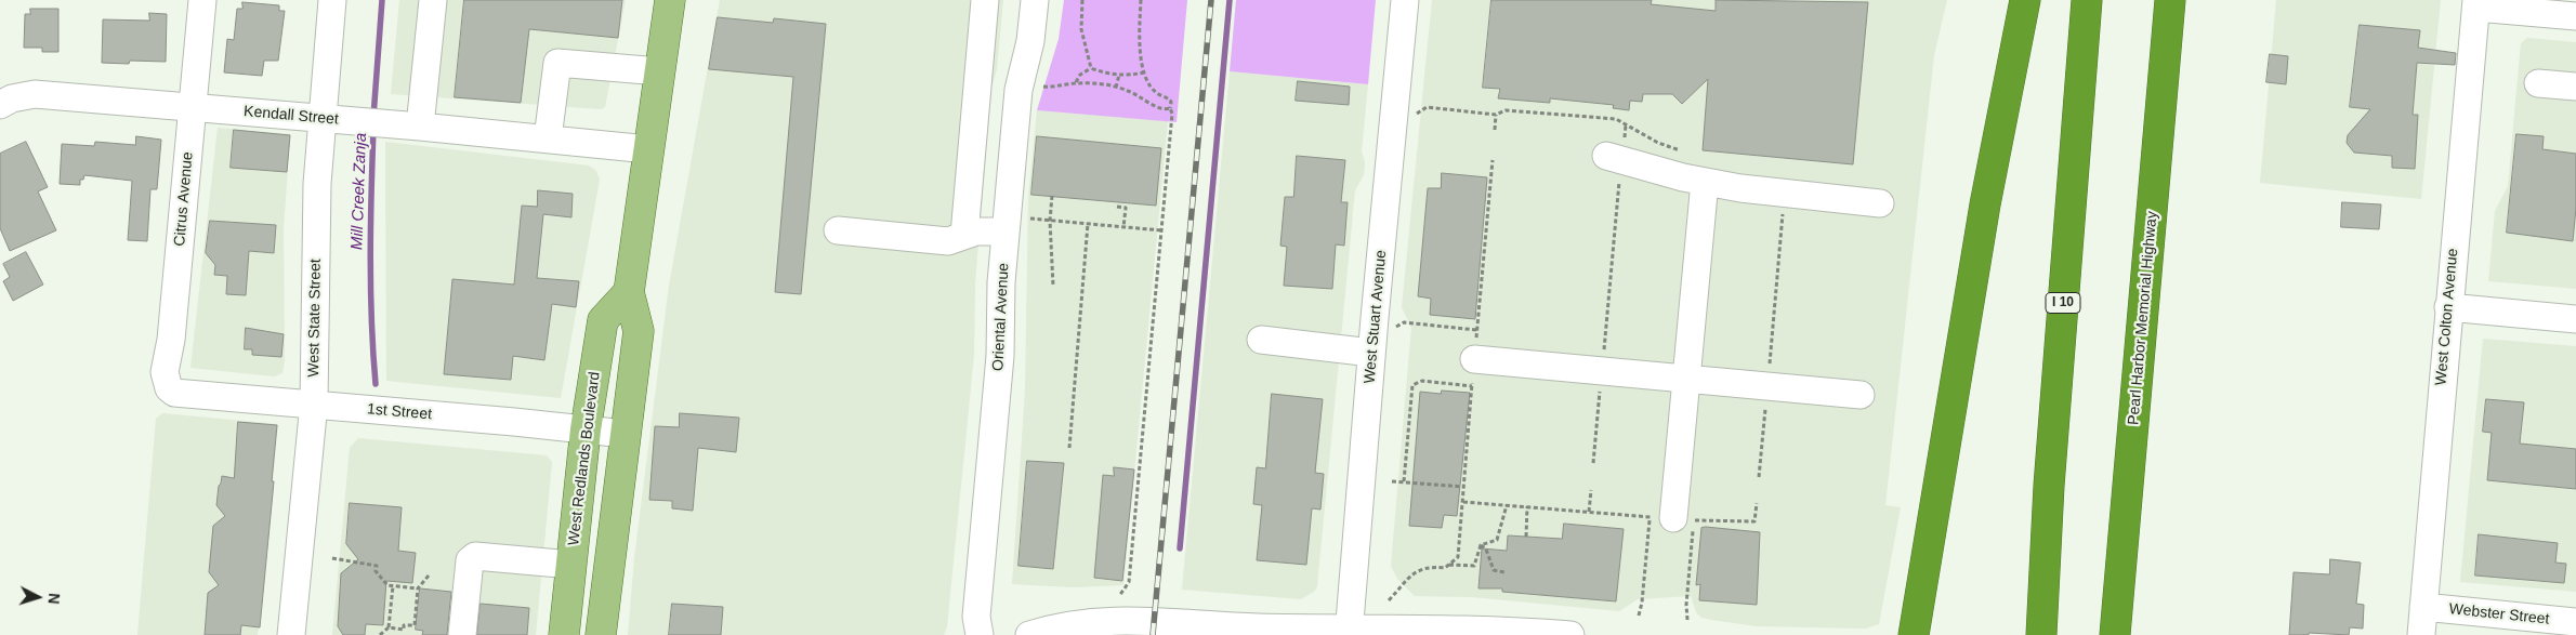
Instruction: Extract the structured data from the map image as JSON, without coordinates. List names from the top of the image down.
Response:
{
  "streets": {
    "highway": ["I 10", "Pearl Harbor Memorial Highway"],
    "main road": ["West Redlands Boulevard"],
    "street": [
      "Kendall Street",
      "Citrus Avenue",
      "Oriental Avenue",
      "West Stuart Avenue",
      "West Colton Avenue",
      "West State Street",
      "1st Street",
      "Webster Street"
    ]
  },
  "crossings": [
    ["Kendall Street", "Citrus Avenue"],
    ["Kendall Street", "West State Street"],
    ["Citrus Avenue", "1st Street"],
    ["West Colton Avenue", "Webster Street"],
    ["West State Street", "1st Street"],
    ["1st Street", "West Redlands Boulevard"]
  ],
  "water": ["Mill Creek Zanja"],
  "north": "right"
}
